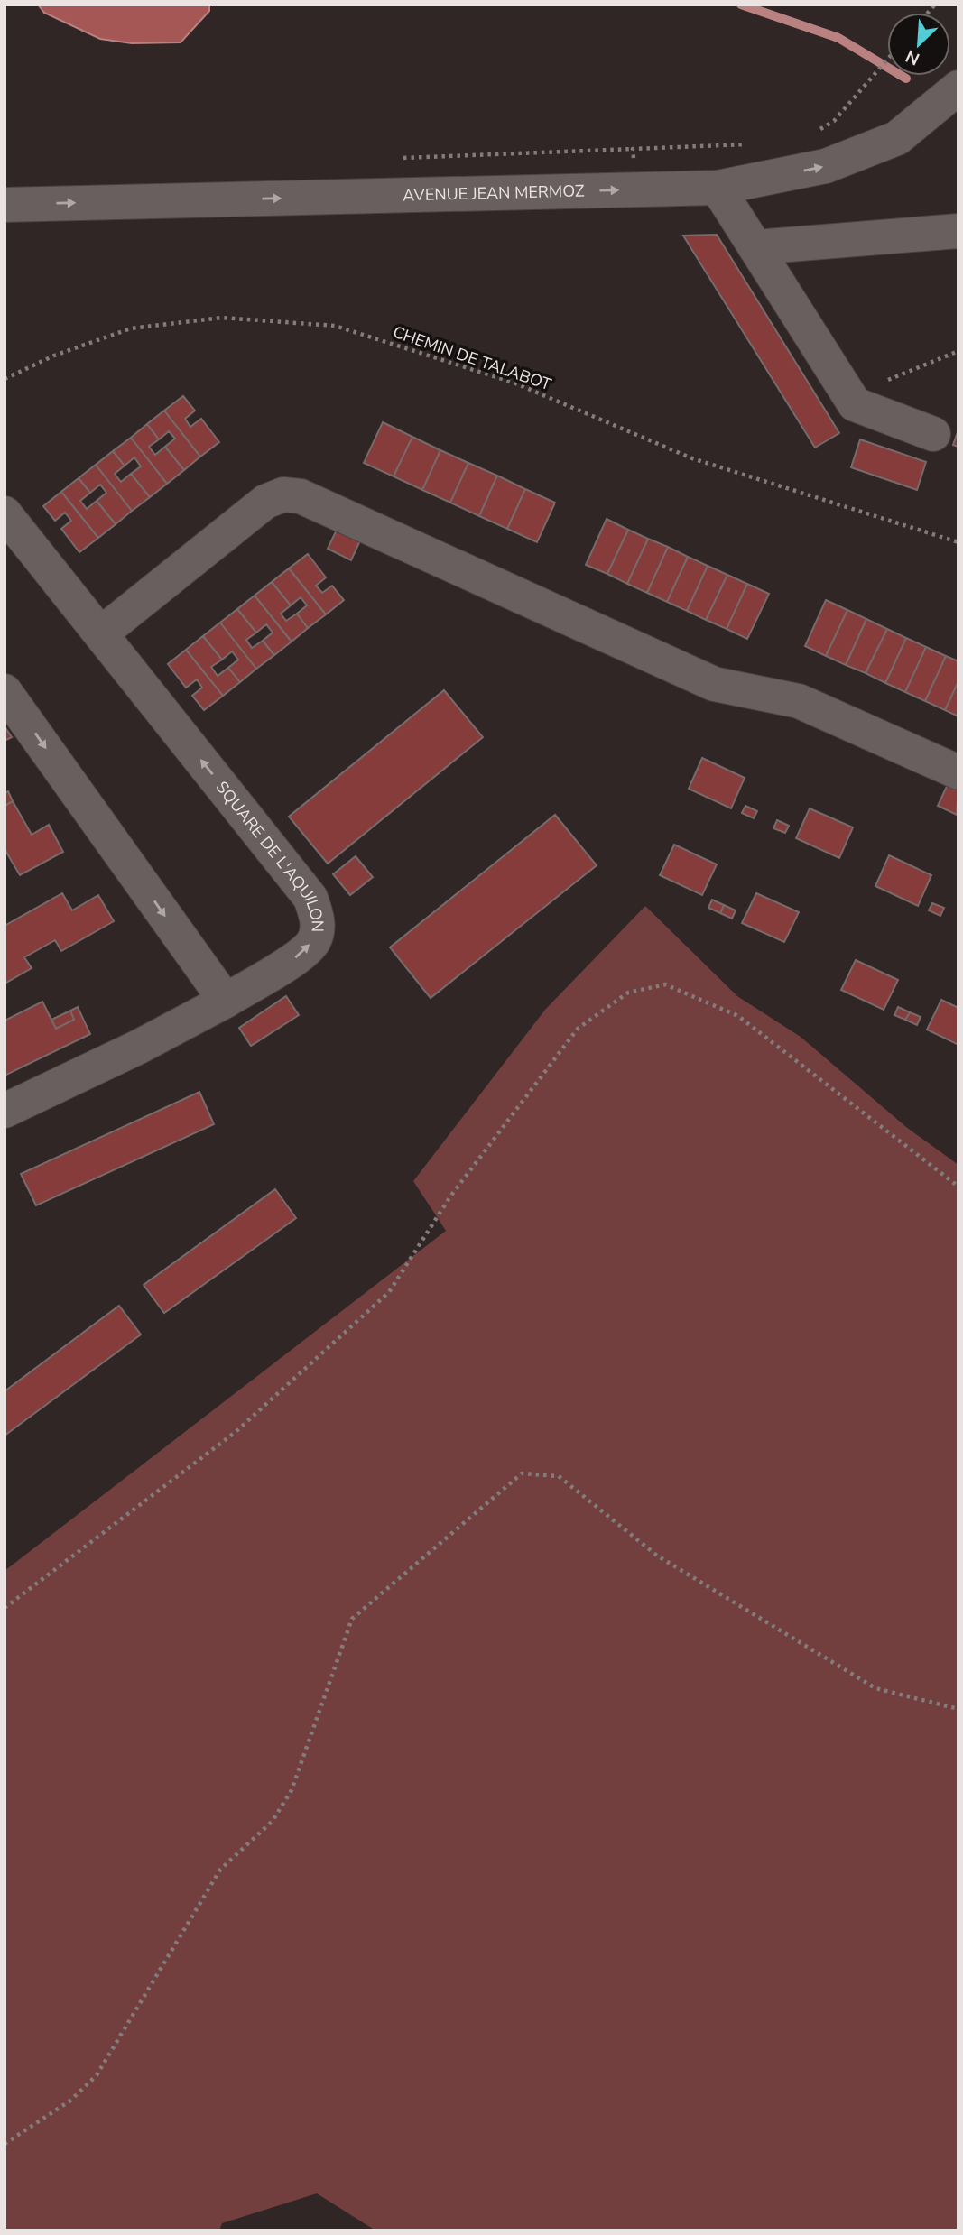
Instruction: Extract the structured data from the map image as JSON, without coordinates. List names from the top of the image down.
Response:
{
  "streets": {
    "street": ["AVENUE JEAN MERMOZ", "SQUARE DE L'AQUILON"],
    "path": ["CHEMIN DE TALABOT"]
  },
  "one_way": ["AVENUE JEAN MERMOZ"],
  "north": "bottom left"
}
